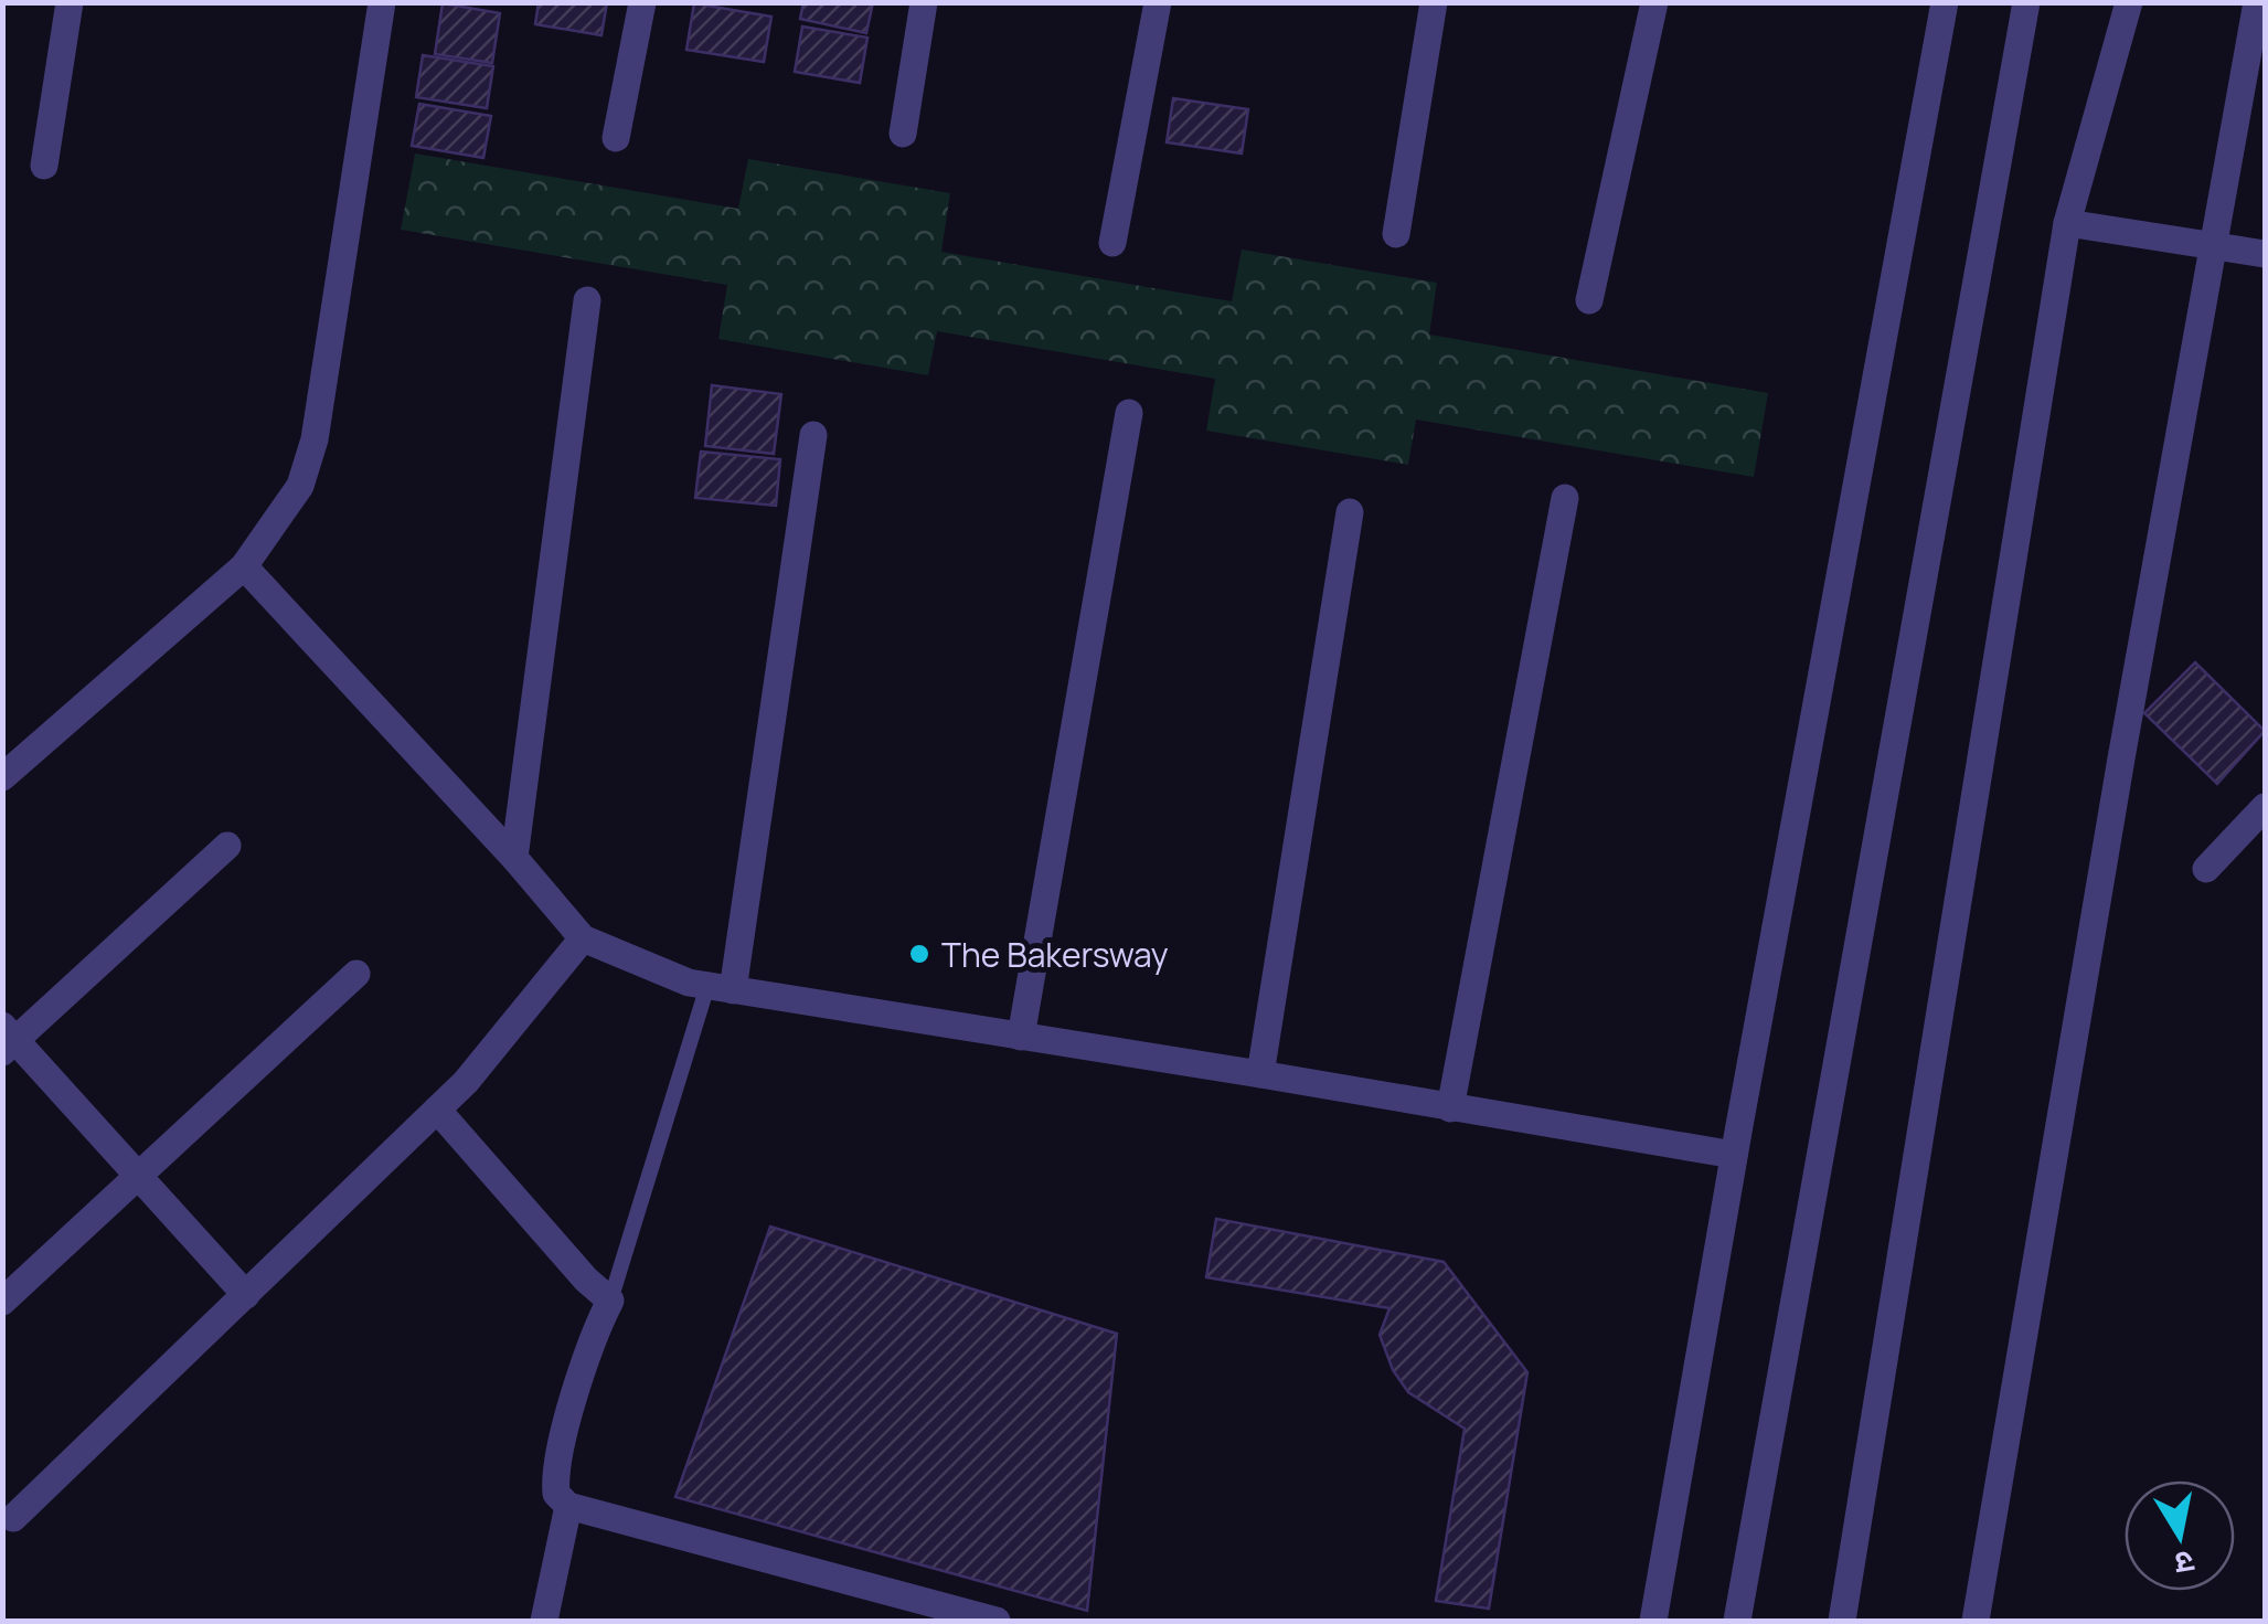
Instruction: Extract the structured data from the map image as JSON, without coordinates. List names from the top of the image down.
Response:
{
  "places": ["The Bakersway"],
  "north": "bottom"
}
